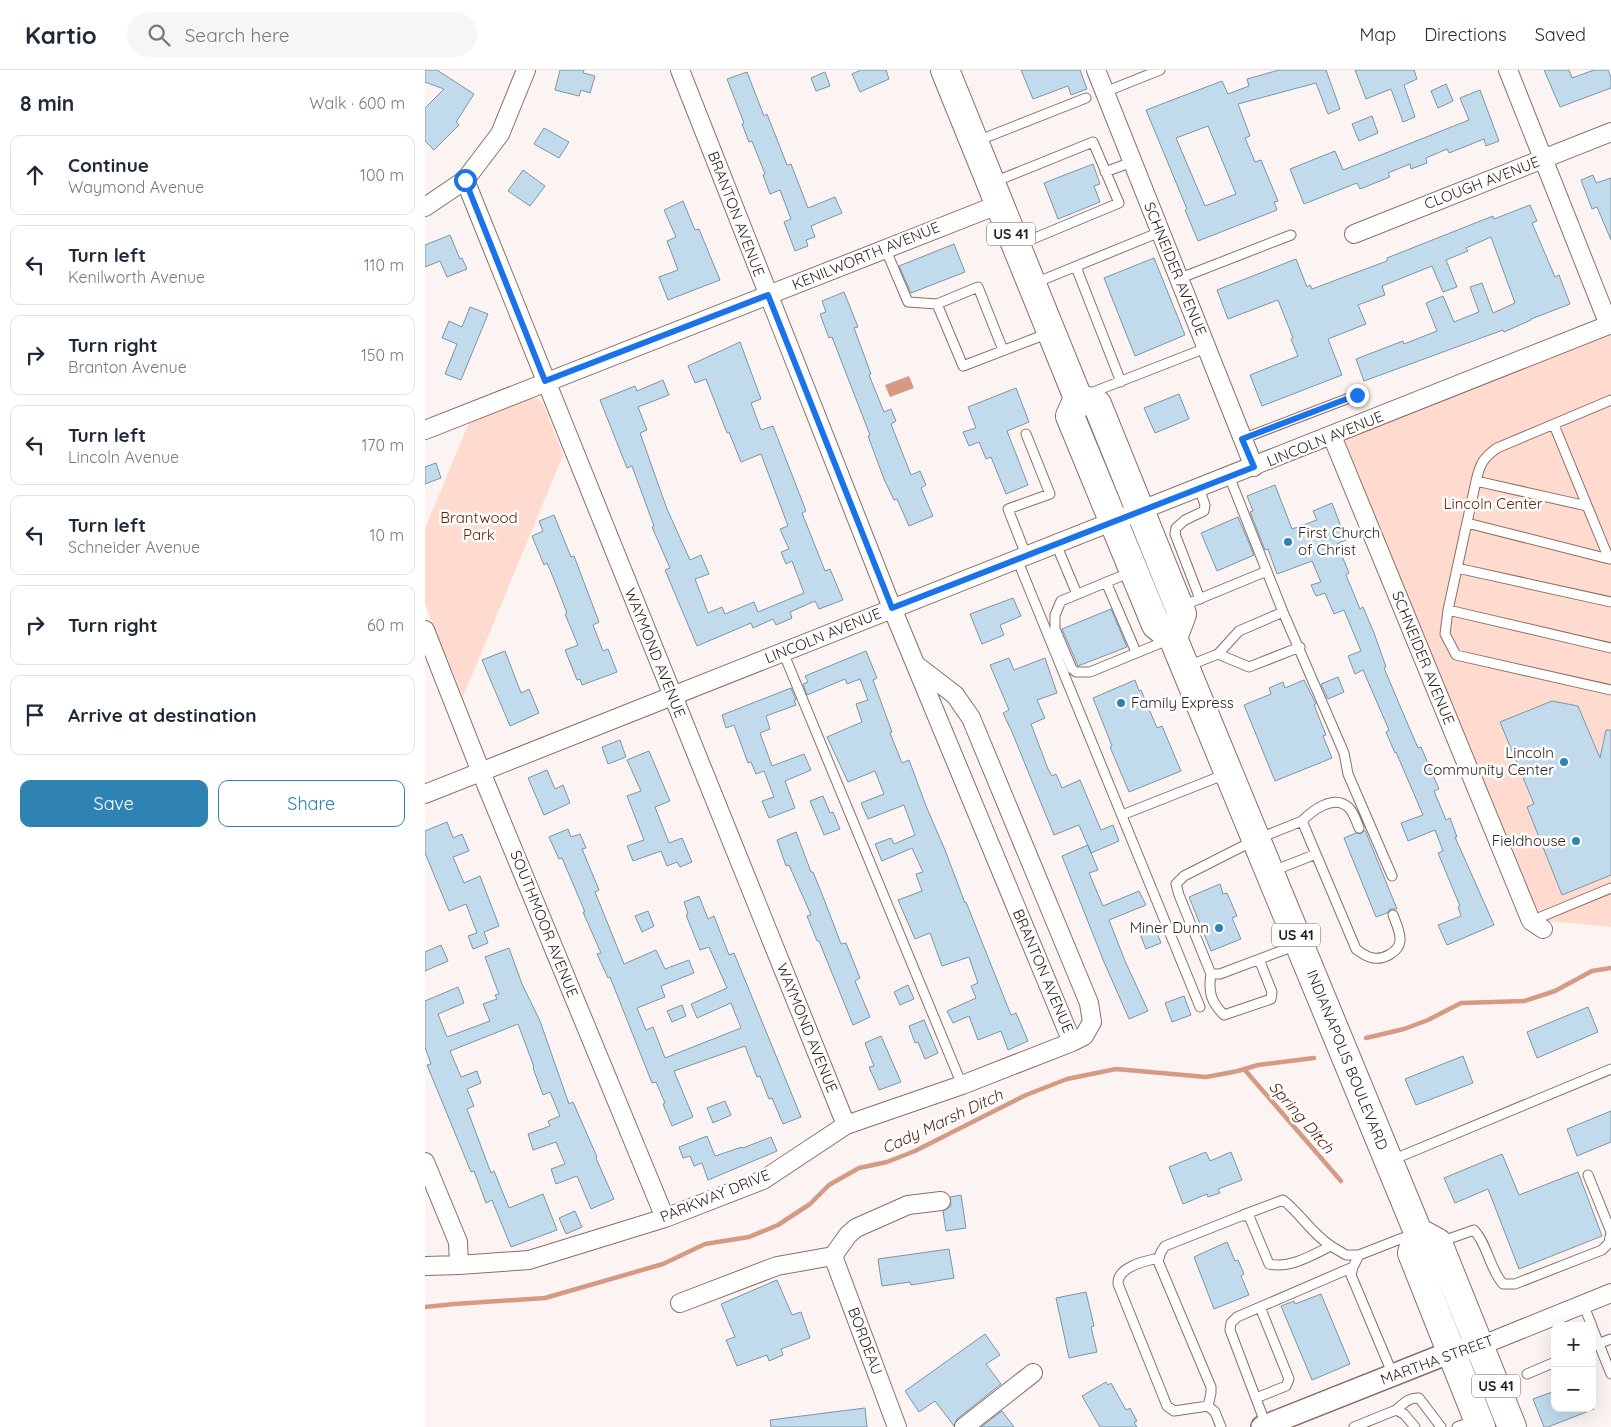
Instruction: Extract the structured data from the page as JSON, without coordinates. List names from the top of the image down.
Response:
{
  "streets": {
    "highway": ["US 41", "INDIANAPOLIS BOULEVARD"],
    "street": [
      "CLOUGH AVENUE",
      "BRANTON AVENUE",
      "KENILWORTH AVENUE",
      "SCHNEIDER AVENUE",
      "LINCOLN AVENUE",
      "WAYMOND AVENUE",
      "SOUTHMOOR AVENUE",
      "PARKWAY DRIVE",
      "BORDEAU",
      "MARTHA STREET"
    ]
  },
  "crossings": [
    ["BRANTON AVENUE", "KENILWORTH AVENUE"],
    ["BRANTON AVENUE", "LINCOLN AVENUE"],
    ["BRANTON AVENUE", "PARKWAY DRIVE"],
    ["US 41", "KENILWORTH AVENUE"],
    ["US 41", "INDIANAPOLIS BOULEVARD"],
    ["US 41", "MARTHA STREET"],
    ["KENILWORTH AVENUE", "WAYMOND AVENUE"],
    ["SCHNEIDER AVENUE", "LINCOLN AVENUE"],
    ["LINCOLN AVENUE", "WAYMOND AVENUE"],
    ["LINCOLN AVENUE", "SOUTHMOOR AVENUE"],
    ["LINCOLN AVENUE", "INDIANAPOLIS BOULEVARD"],
    ["WAYMOND AVENUE", "PARKWAY DRIVE"],
    ["SOUTHMOOR AVENUE", "PARKWAY DRIVE"],
    ["INDIANAPOLIS BOULEVARD", "MARTHA STREET"]
  ],
  "water": ["Spring Ditch", "Cady Marsh Ditch"],
  "parks": ["Lincoln Center", "Brantwood Park"],
  "places": [
    "First Church of Christ",
    "Family Express",
    "Lincoln Community Center",
    "Fieldhouse",
    "Miner Dunn"
  ],
  "page": {
    "header": "Kartio",
    "search": "Search here",
    "nav": ["Map", "Directions", "Saved"],
    "heading": ["8 min", "Walk · 600 m"],
    "list": [
      ["Continue", "Waymond Avenue", "100 m"],
      ["Turn left", "Kenilworth Avenue", "110 m"],
      ["Turn right", "Branton Avenue", "150 m"],
      ["Turn left", "Lincoln Avenue", "170 m"],
      ["Turn left", "Schneider Avenue", "10 m"],
      ["Turn right", "60 m"],
      "Arrive at destination"
    ],
    "buttons": ["Save", "Share"],
    "map_buttons": ["+", "−"]
  }
}
